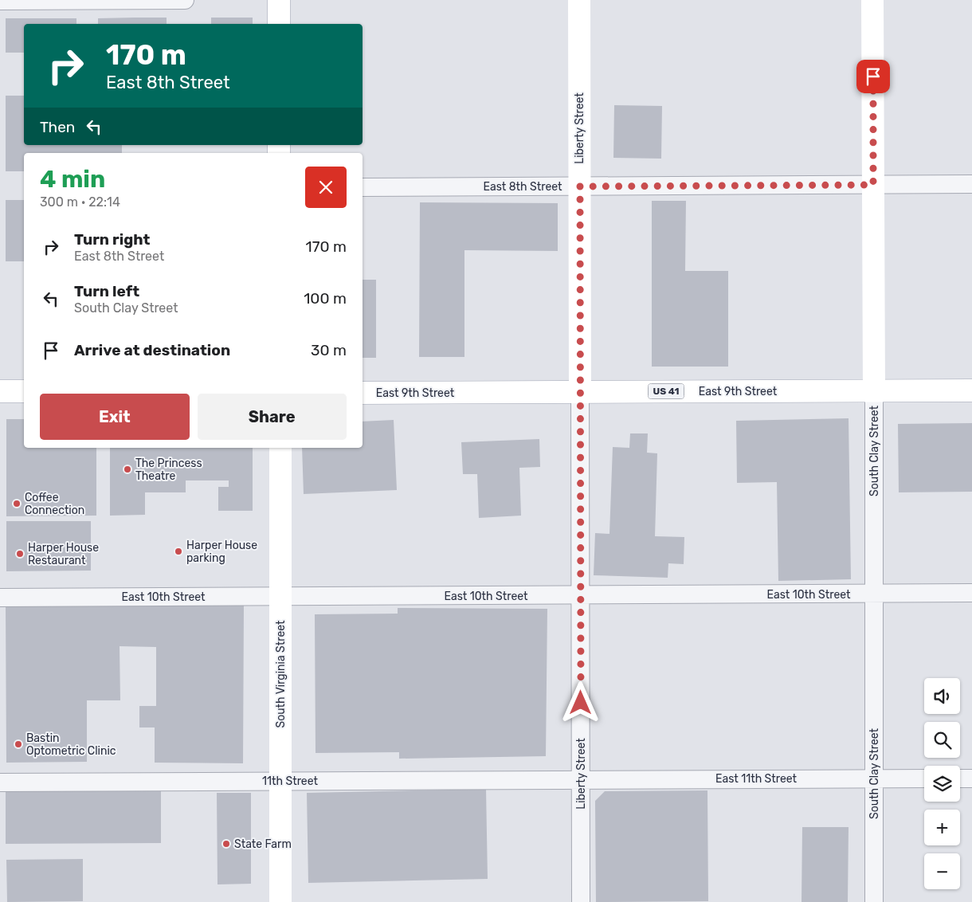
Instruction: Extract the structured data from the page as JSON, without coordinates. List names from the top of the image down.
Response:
{
  "streets": {
    "main road": [
      "Liberty Street",
      "US 41",
      "East 9th Street",
      "South Clay Street",
      "South Virginia Street"
    ],
    "street": [
      "East 8th Street",
      "East 10th Street",
      "East 11th Street",
      "11th Street"
    ]
  },
  "crossings": [
    ["Liberty Street", "East 8th Street"],
    ["Liberty Street", "East 9th Street"],
    ["Liberty Street", "East 10th Street"],
    ["Liberty Street", "East 11th Street"],
    ["Liberty Street", "11th Street"],
    ["East 8th Street", "South Clay Street"],
    ["East 9th Street", "South Clay Street"],
    ["South Clay Street", "East 10th Street"],
    ["South Clay Street", "East 11th Street"],
    ["East 10th Street", "South Virginia Street"],
    ["South Virginia Street", "11th Street"],
    ["East 11th Street", "11th Street"]
  ],
  "places": [
    "The Princess Theatre",
    "Coffee Connection",
    "Harper House parking",
    "Harper House Restaurant",
    "Bastin Optometric Clinic",
    "State Farm"
  ],
  "page": {
    "turn": ["170 m", "East 8th Street"],
    "then": "Then",
    "heading": ["4 min", "300 m · 22:14"],
    "list": [
      {
        "name": "Turn right",
        "note": "East 8th Street",
        "value": "170 m"
      },
      {
        "name": "Turn left",
        "note": "South Clay Street",
        "value": "100 m"
      },
      {
        "name": "Arrive at destination",
        "value": "30 m"
      }
    ],
    "buttons": ["Exit", "Share"],
    "map_buttons": ["+", "−"]
  }
}
